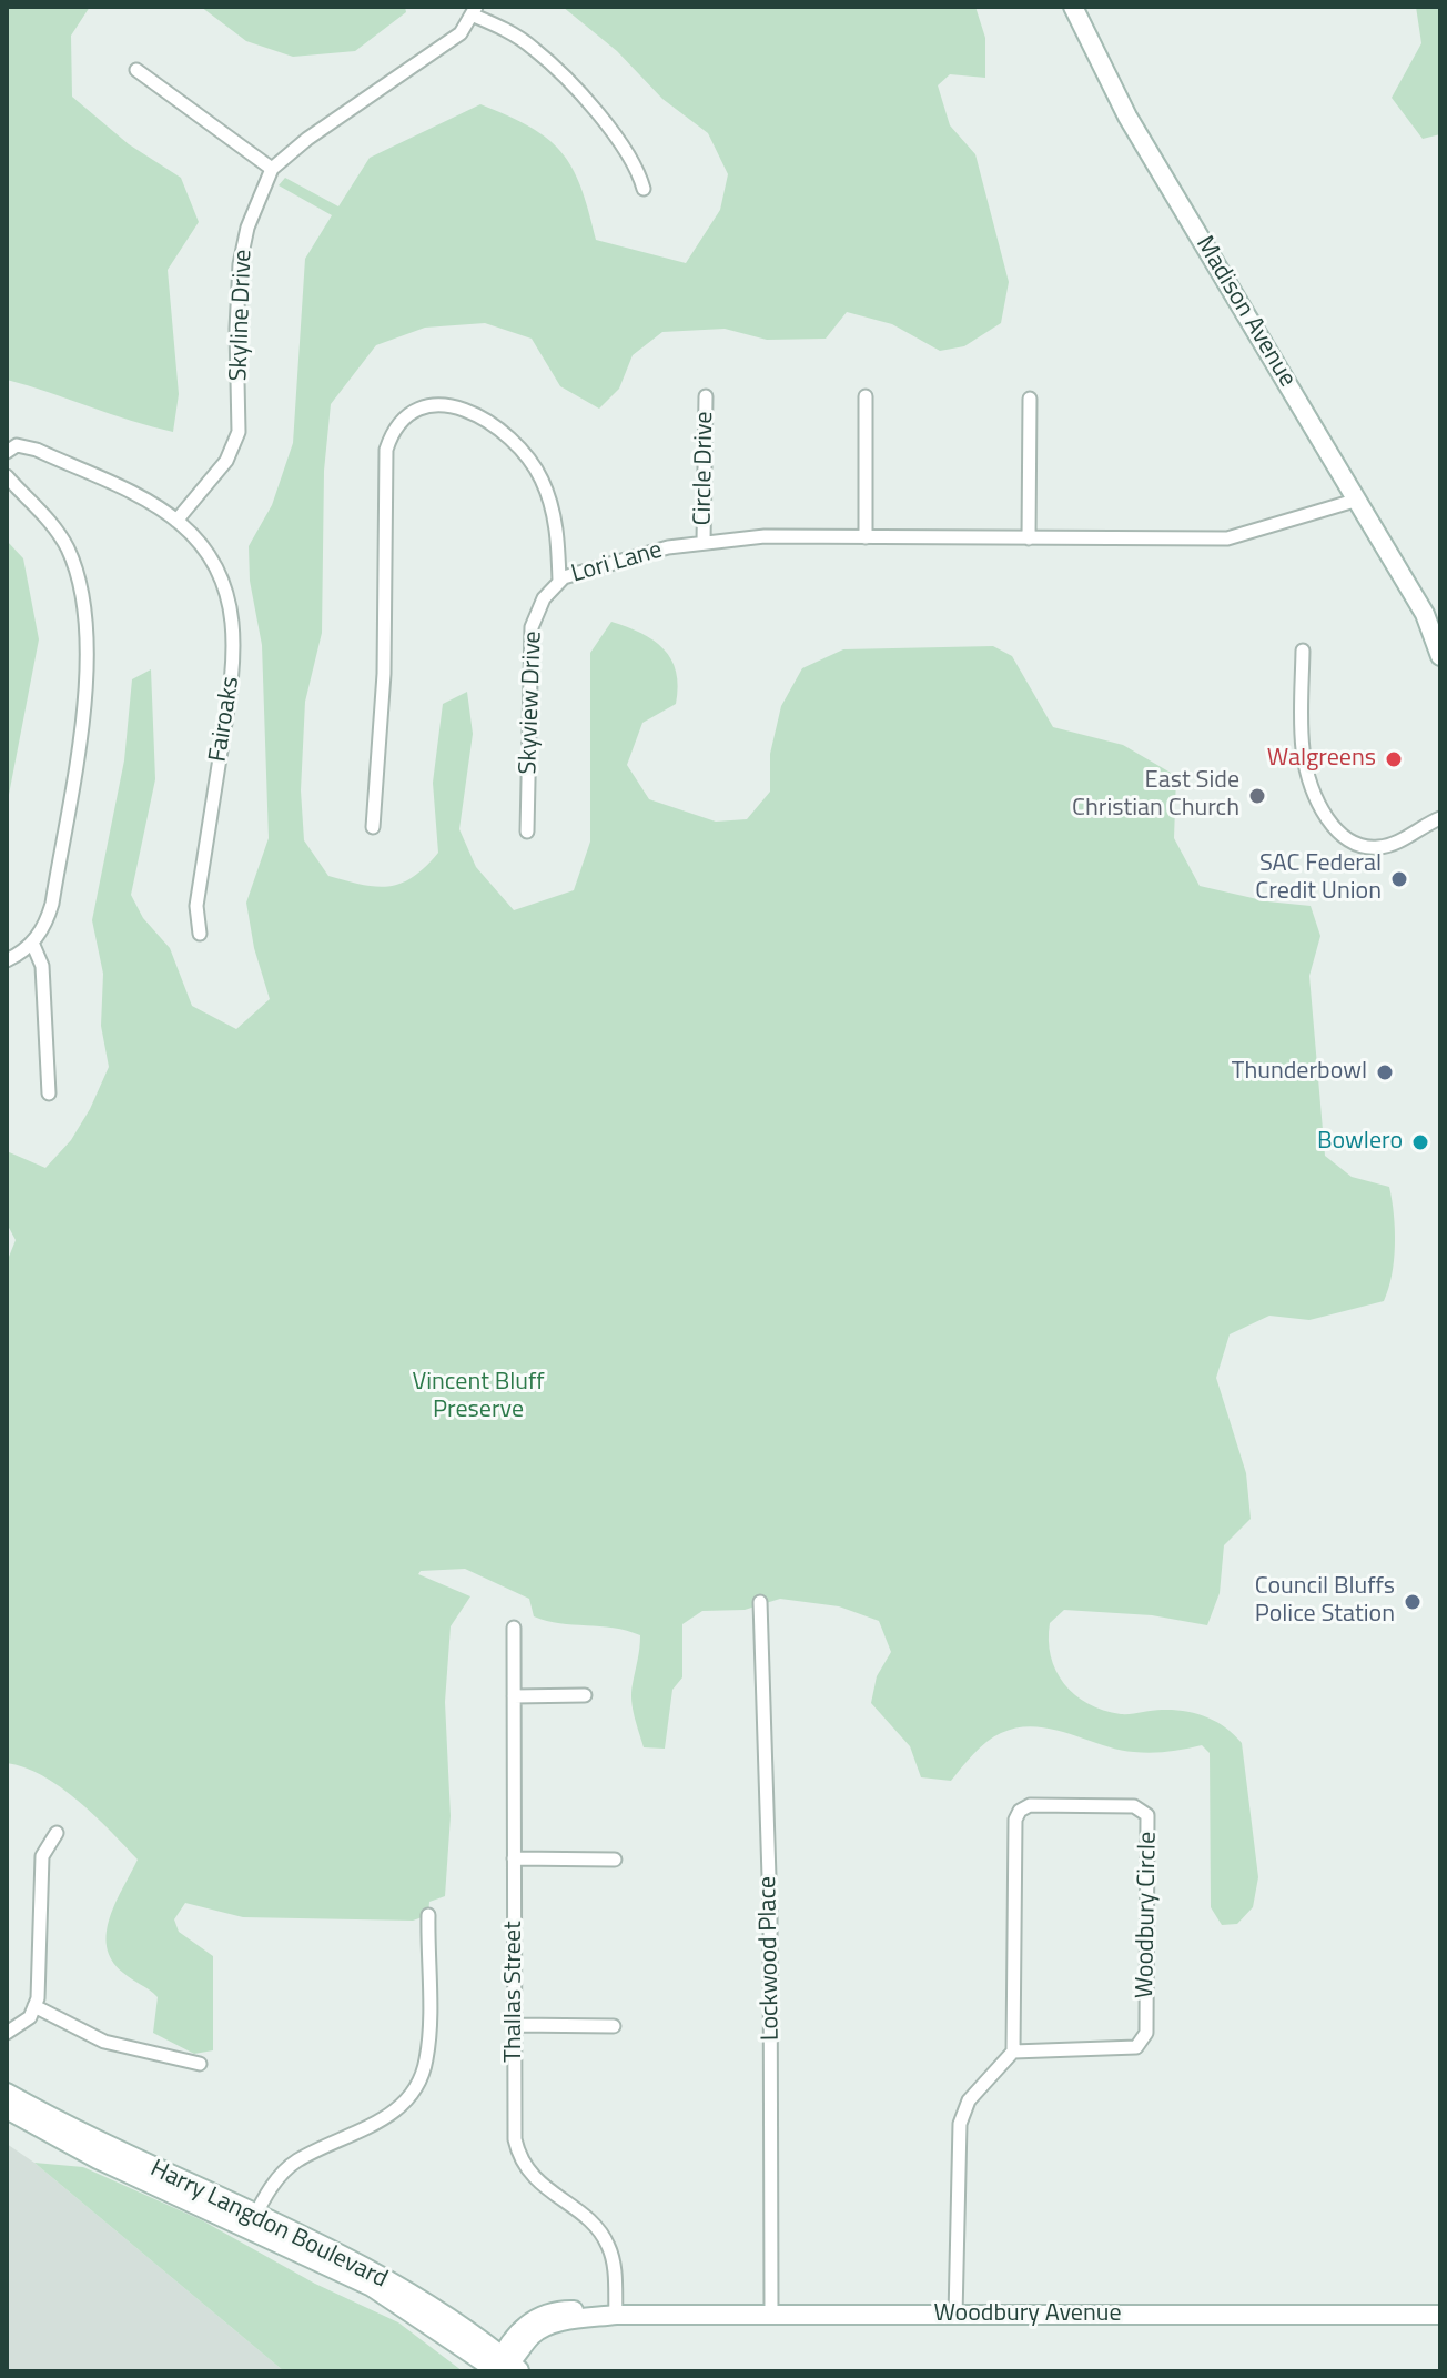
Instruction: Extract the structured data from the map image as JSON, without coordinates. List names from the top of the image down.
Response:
{
  "streets": {
    "main road": ["Madison Avenue", "Harry Langdon Boulevard", "Woodbury Avenue"],
    "street": [
      "Skyline Drive",
      "Circle Drive",
      "Lori Lane",
      "Skyview Drive",
      "Fairoaks",
      "Woodbury Circle",
      "Lockwood Place",
      "Thallas Street"
    ]
  },
  "crossings": [
    ["Madison Avenue", "Lori Lane"],
    ["Skyline Drive", "Fairoaks"],
    ["Circle Drive", "Lori Lane"],
    ["Lori Lane", "Skyview Drive"],
    ["Lockwood Place", "Woodbury Avenue"],
    ["Thallas Street", "Woodbury Avenue"],
    ["Harry Langdon Boulevard", "Woodbury Avenue"]
  ],
  "parks": ["Vincent Bluff Preserve"],
  "places": [
    "Walgreens",
    "East Side Christian Church",
    "SAC Federal Credit Union",
    "Thunderbowl",
    "Bowlero",
    "Council Bluffs Police Station"
  ]
}
